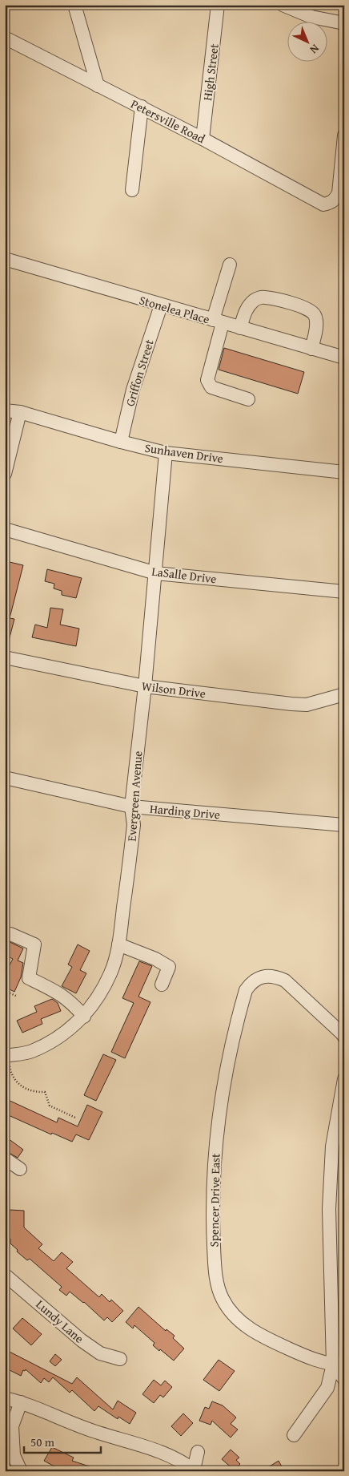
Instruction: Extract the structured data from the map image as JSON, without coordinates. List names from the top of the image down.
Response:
{
  "streets": {
    "street": [
      "High Street",
      "Petersville Road",
      "Stonelea Place",
      "Griffon Street",
      "Sunhaven Drive",
      "LaSalle Drive",
      "Wilson Drive",
      "Evergreen Avenue",
      "Harding Drive",
      "Spencer Drive East",
      "Lundy Lane"
    ]
  },
  "crossings": [
    ["High Street", "Petersville Road"],
    ["Stonelea Place", "Griffon Street"],
    ["Griffon Street", "Sunhaven Drive"],
    ["Sunhaven Drive", "Evergreen Avenue"],
    ["LaSalle Drive", "Evergreen Avenue"],
    ["Wilson Drive", "Evergreen Avenue"],
    ["Evergreen Avenue", "Harding Drive"]
  ],
  "scale_bar": "50 m",
  "north": "bottom right"
}
